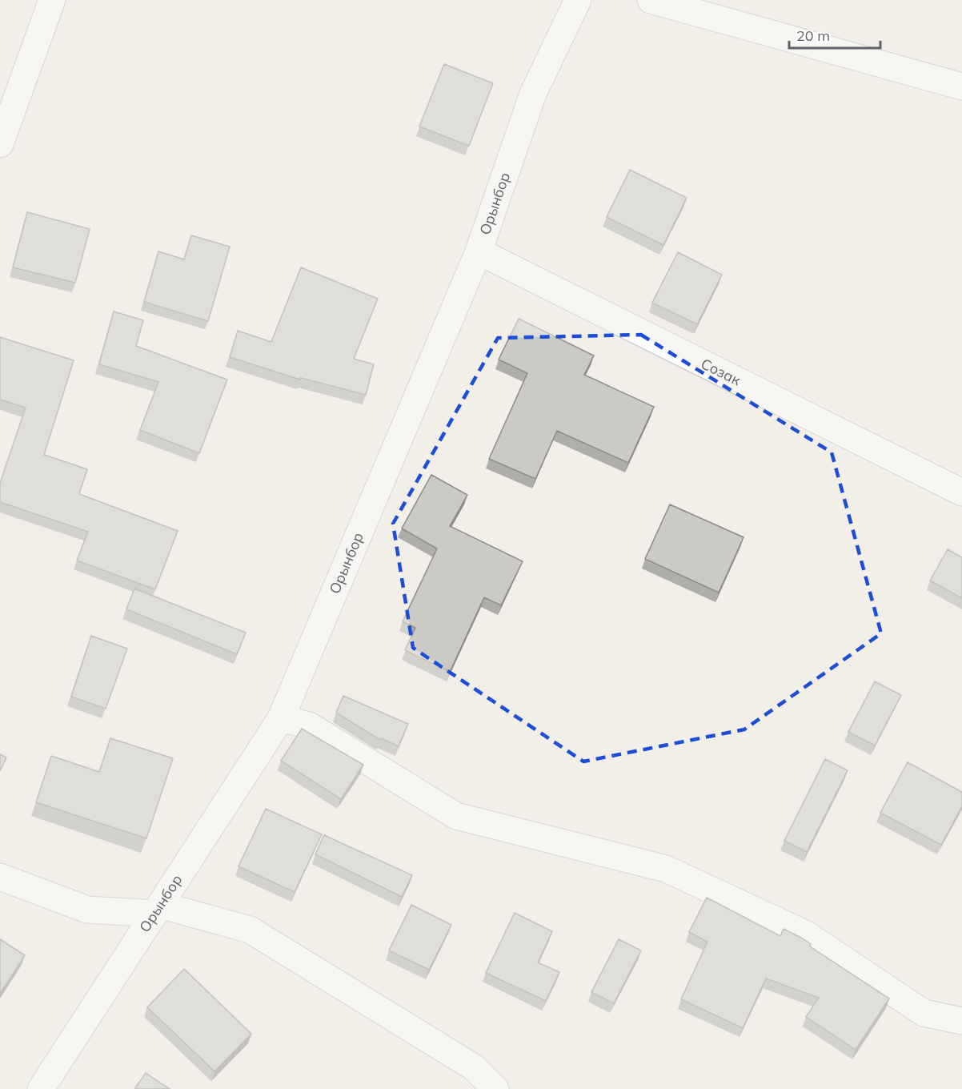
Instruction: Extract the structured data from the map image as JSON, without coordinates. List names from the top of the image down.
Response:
{
  "streets": {
    "street": ["Орынбор", "Созак"]
  },
  "crossings": [
    ["Орынбор", "Созак"]
  ],
  "scale_bar": "20 m"
}
